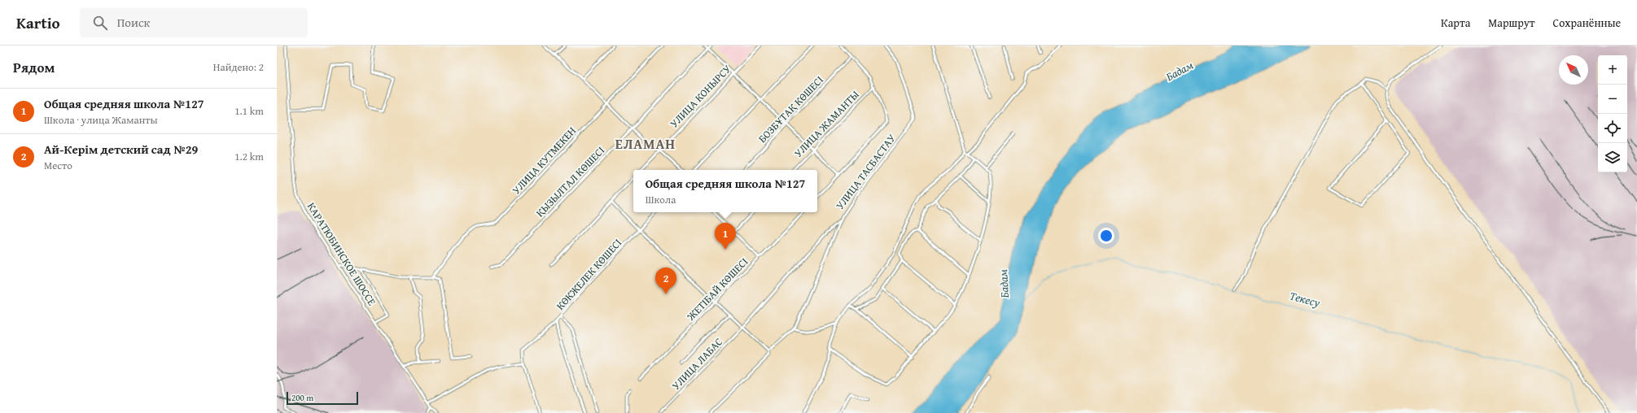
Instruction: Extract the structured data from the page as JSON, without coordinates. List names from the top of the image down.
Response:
{
  "streets": {
    "street": [
      "УЛИЦА КОНЫРСУ",
      "БОЗБҰТАҚ КӨШЕСІ",
      "УЛИЦА ЖАМАНТЫ",
      "УЛИЦА КУТМЕКЕН",
      "УЛИЦА ТАСБАСТАУ",
      "ҚЫЗЫЛТАЛ КӨШЕСІ",
      "КАРАТЮБИНСКОЕ ШОССЕ",
      "КӨКЖЕЛЕК КӨШЕСІ",
      "ЖЕТІБАЙ КӨШЕСІ",
      "УЛИЦА ЛАБАС"
    ]
  },
  "crossings": [
    ["УЛИЦА ТАСБАСТАУ", "УЛИЦА ЛАБАС"]
  ],
  "districts": ["ЕЛАМАН"],
  "water": ["Бадам", "Текесу"],
  "scale_bar": "200 m",
  "north": "top left",
  "page": {
    "header": "Kartio",
    "search": "Поиск",
    "nav": ["Карта", "Маршрут", "Сохранённые"],
    "heading": ["Рядом", "Найдено: 2"],
    "map_buttons": ["+", "−"],
    "list": [
      {
        "mark": "1",
        "name": "Общая средняя школа №127",
        "note": "Школа · улица Жаманты",
        "value": "1.1 km"
      },
      {
        "mark": "2",
        "name": "Ай-Керім детский сад №29",
        "note": "Место",
        "value": "1.2 km"
      }
    ],
    "popup": ["Общая средняя школа №127", "Школа"],
    "pins": ["1", "2"],
    "scale": "200 m"
  }
}
